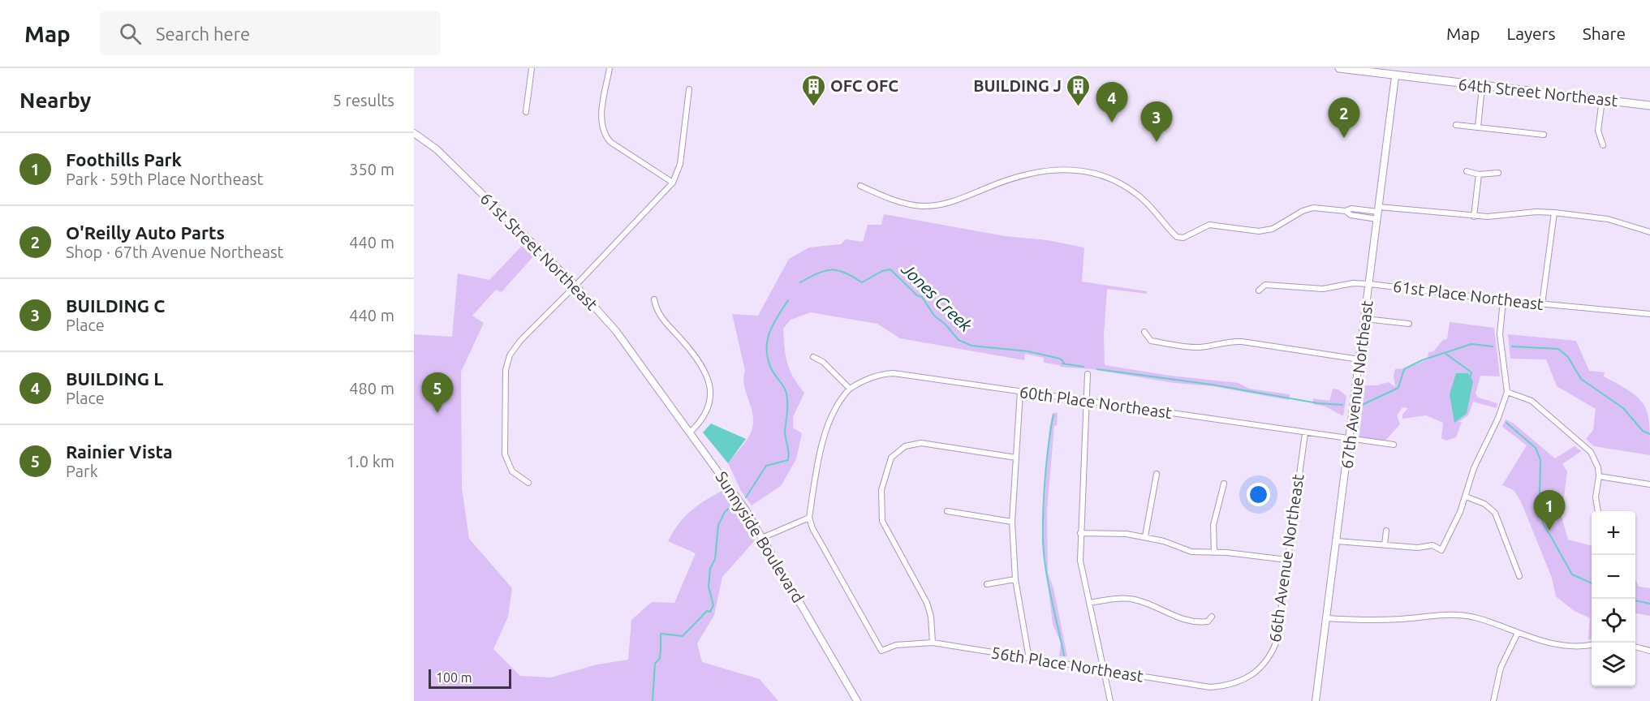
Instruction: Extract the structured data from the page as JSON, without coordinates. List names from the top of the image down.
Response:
{
  "streets": {
    "main road": ["64th Street Northeast"],
    "street": [
      "61st Street Northeast",
      "61st Place Northeast",
      "67th Avenue Northeast",
      "60th Place Northeast",
      "Sunnyside Boulevard",
      "66th Avenue Northeast",
      "56th Place Northeast"
    ]
  },
  "crossings": [
    ["64th Street Northeast", "67th Avenue Northeast"],
    ["61st Street Northeast", "Sunnyside Boulevard"],
    ["61st Place Northeast", "67th Avenue Northeast"],
    ["67th Avenue Northeast", "60th Place Northeast"],
    ["60th Place Northeast", "66th Avenue Northeast"],
    ["66th Avenue Northeast", "56th Place Northeast"]
  ],
  "water": ["Jones Creek"],
  "places": {
    "building": ["OFC OFC", "BUILDING J"]
  },
  "scale_bar": "100 m",
  "page": {
    "header": "Map",
    "search": "Search here",
    "nav": ["Map", "Layers", "Share"],
    "heading": ["Nearby", "5 results"],
    "pins": [
      "4",
      "2",
      "3",
      "5",
      "1"
    ],
    "list": [
      {
        "mark": "1",
        "name": "Foothills Park",
        "note": "Park · 59th Place Northeast",
        "value": "350 m"
      },
      {
        "mark": "2",
        "name": "O'Reilly Auto Parts",
        "note": "Shop · 67th Avenue Northeast",
        "value": "440 m"
      },
      {
        "mark": "3",
        "name": "BUILDING C",
        "note": "Place",
        "value": "440 m"
      },
      {
        "mark": "4",
        "name": "BUILDING L",
        "note": "Place",
        "value": "480 m"
      },
      {
        "mark": "5",
        "name": "Rainier Vista",
        "note": "Park",
        "value": "1.0 km"
      }
    ],
    "map_buttons": ["+", "−"],
    "scale": "100 m"
  }
}
